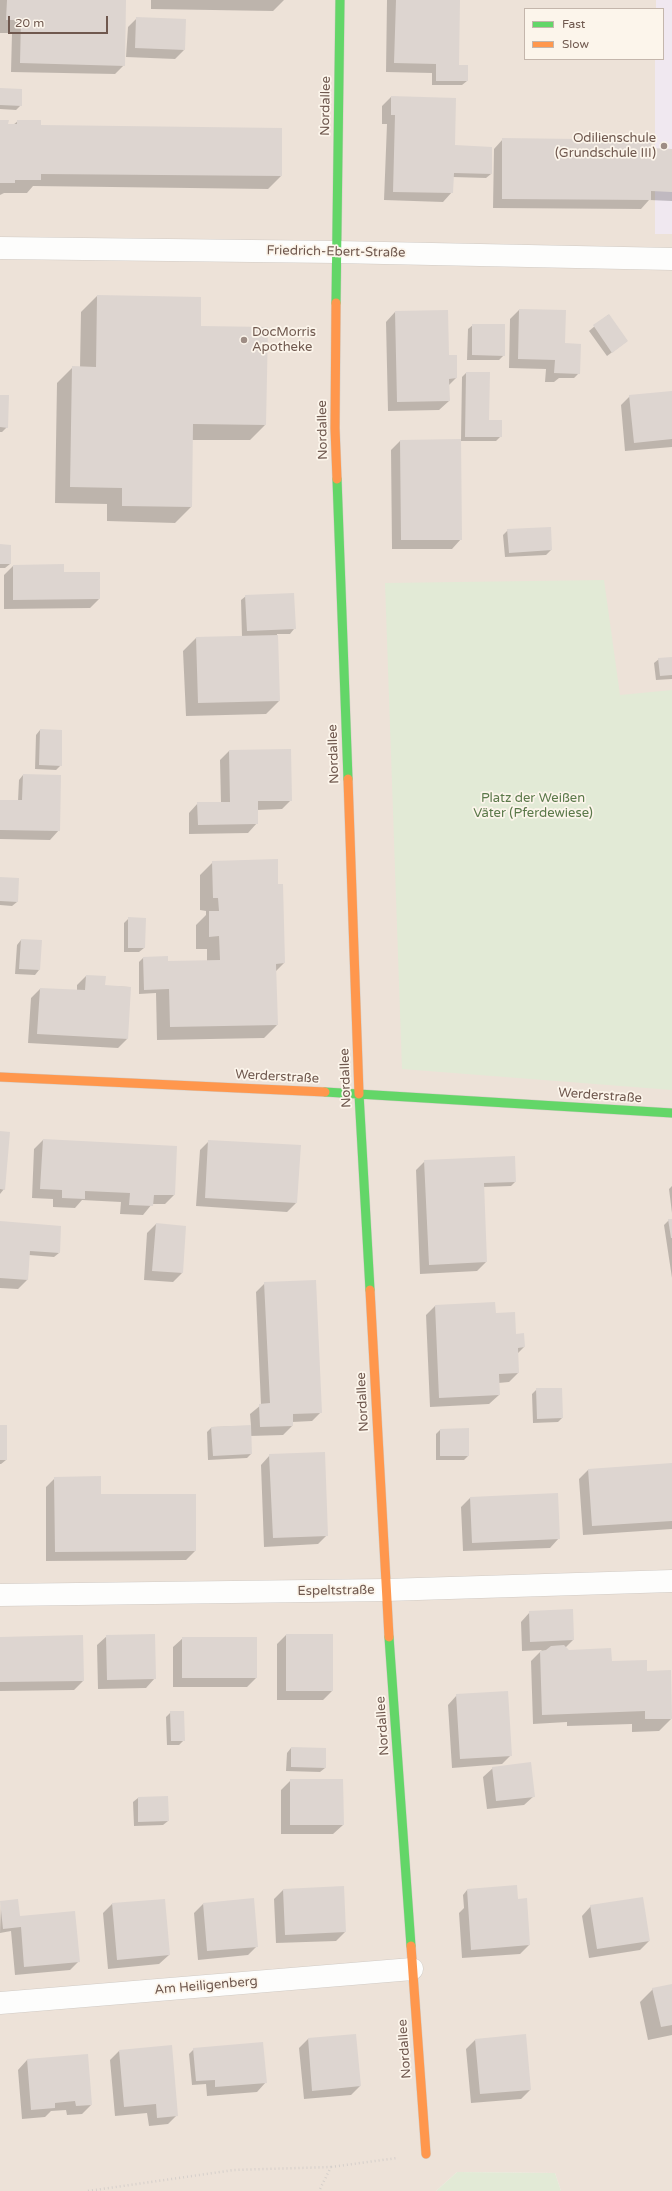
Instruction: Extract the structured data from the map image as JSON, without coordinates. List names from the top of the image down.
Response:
{
  "streets": {
    "street": [
      "Nordallee",
      "Friedrich-Ebert-Straße",
      "Werderstraße",
      "Espeltstraße",
      "Am Heiligenberg"
    ]
  },
  "crossings": [
    ["Nordallee", "Friedrich-Ebert-Straße"],
    ["Nordallee", "Werderstraße"],
    ["Nordallee", "Espeltstraße"],
    ["Nordallee", "Am Heiligenberg"]
  ],
  "parks": ["Platz der Weißen Väter (Pferdewiese)"],
  "places": ["Odilienschule (Grundschule III)", "DocMorris Apotheke"],
  "legend": ["Fast", "Slow"],
  "scale_bar": "20 m"
}
